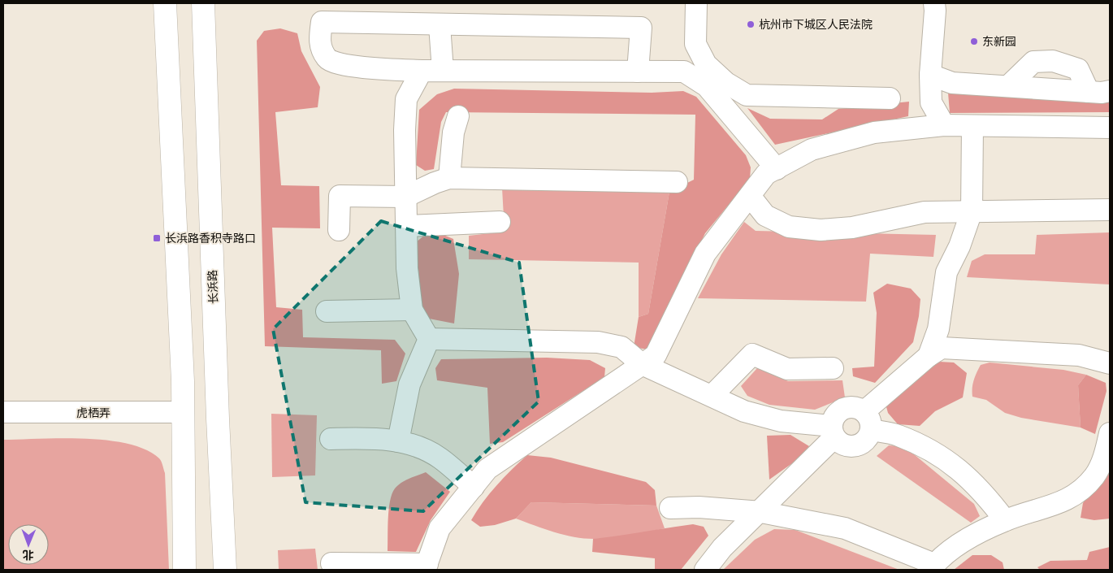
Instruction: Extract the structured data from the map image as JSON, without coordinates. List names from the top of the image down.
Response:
{
  "streets": {
    "main road": ["长浜路"],
    "street": ["虎栖弄"]
  },
  "places": {
    "other": ["杭州市下城区人民法院", "东新园"],
    "transit": ["长浜路香积寺路口"]
  },
  "north": "bottom"
}
